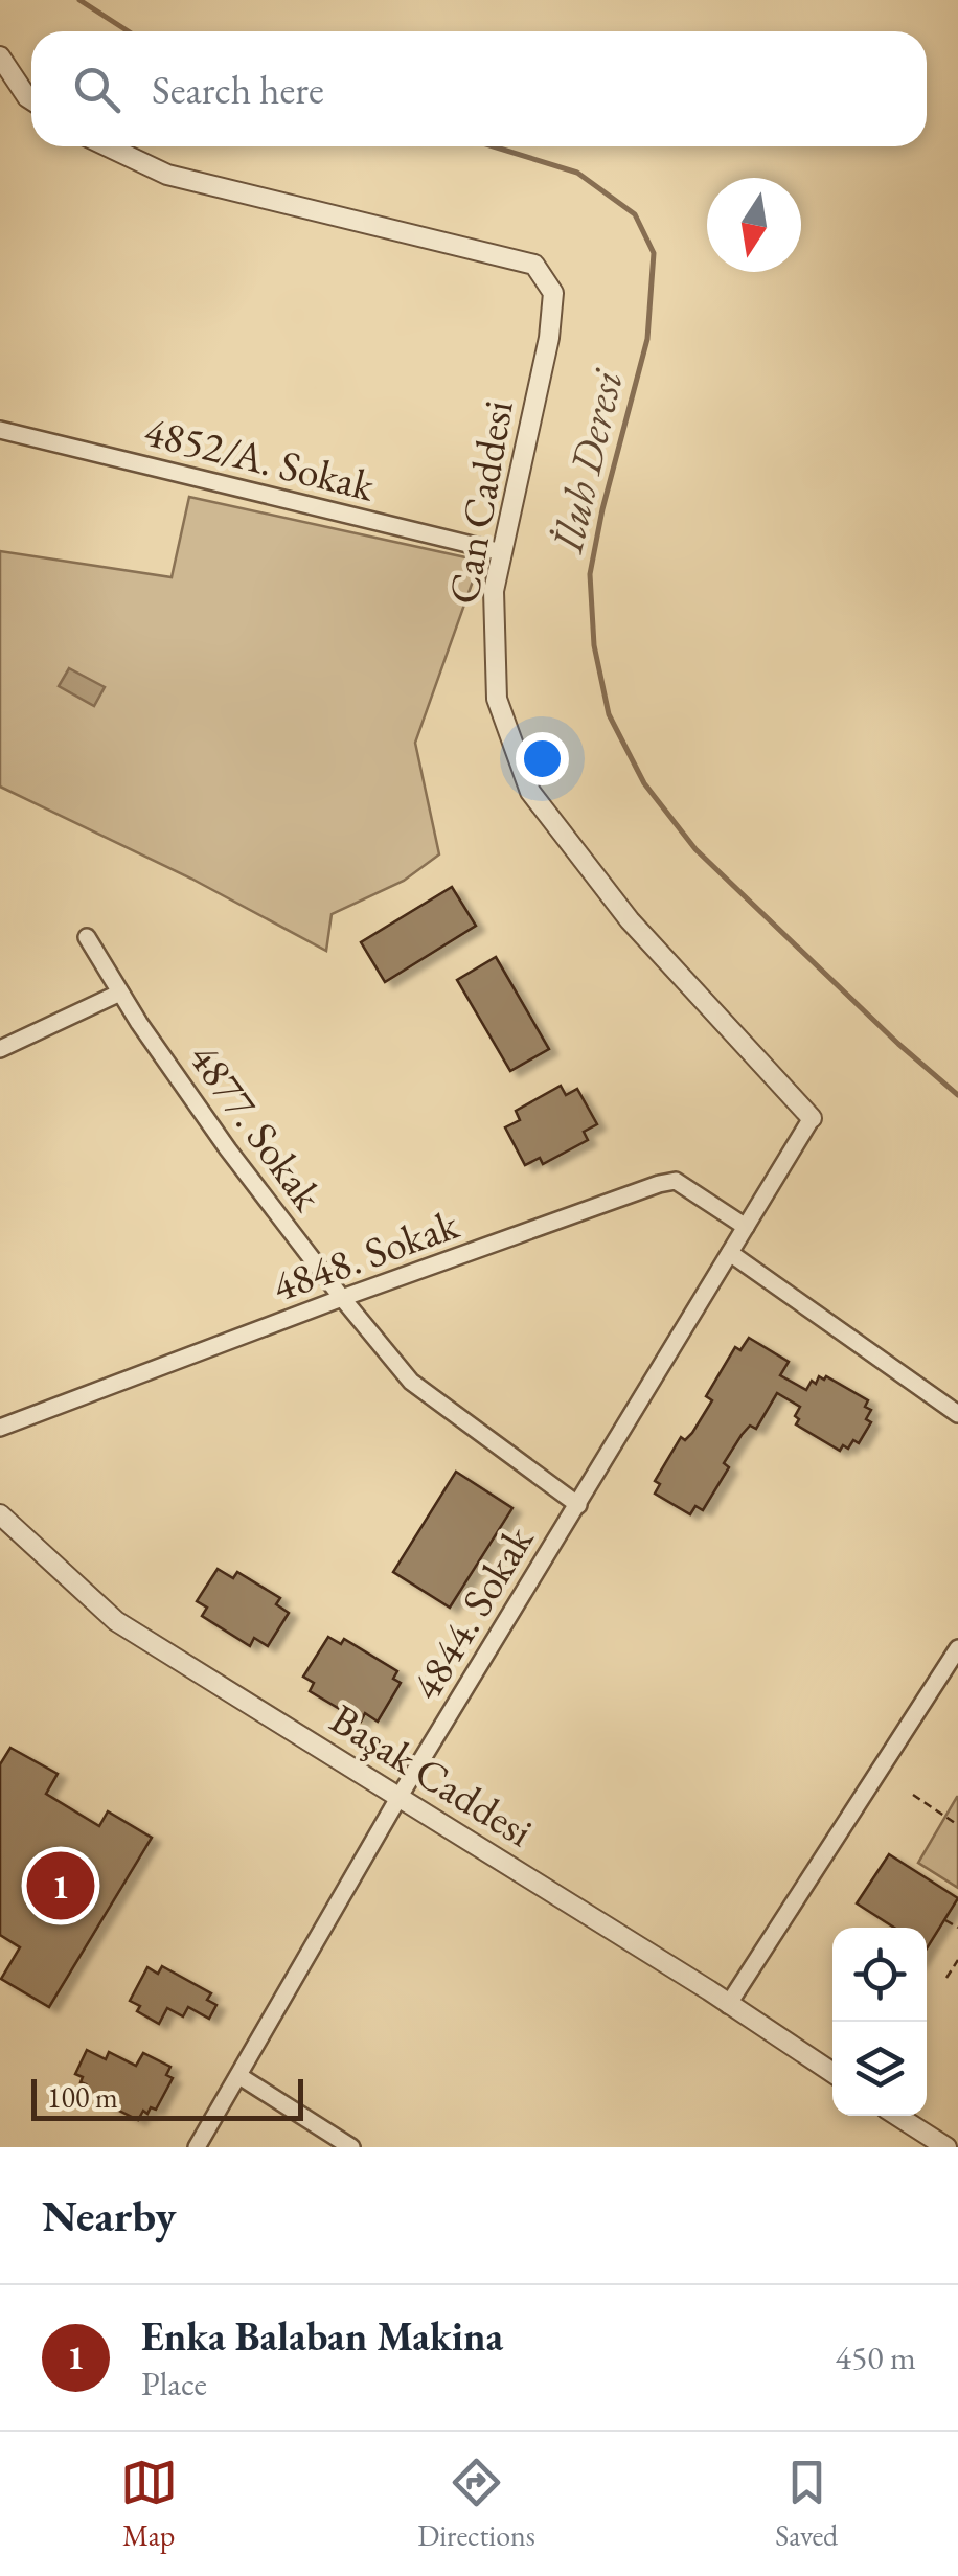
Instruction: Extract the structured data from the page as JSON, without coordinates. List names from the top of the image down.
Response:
{
  "streets": {
    "street": [
      "4852/A. Sokak",
      "Can Caddesi",
      "4877. Sokak",
      "4848. Sokak",
      "4844. Sokak",
      "Başak Caddesi"
    ]
  },
  "crossings": [
    ["4852/A. Sokak", "Can Caddesi"],
    ["Can Caddesi", "4844. Sokak"],
    ["4877. Sokak", "4848. Sokak"],
    ["4877. Sokak", "4844. Sokak"],
    ["4848. Sokak", "4844. Sokak"],
    ["4844. Sokak", "Başak Caddesi"]
  ],
  "water": ["İluh Deresi"],
  "scale_bar": "100 m",
  "north": "bottom",
  "page": {
    "search": "Search here",
    "pins": "1",
    "scale": "100 m",
    "heading": "Nearby",
    "list": [
      {
        "mark": "1",
        "name": "Enka Balaban Makina",
        "note": "Place",
        "value": "450 m"
      }
    ],
    "nav": ["Map", "Directions", "Saved"]
  }
}
